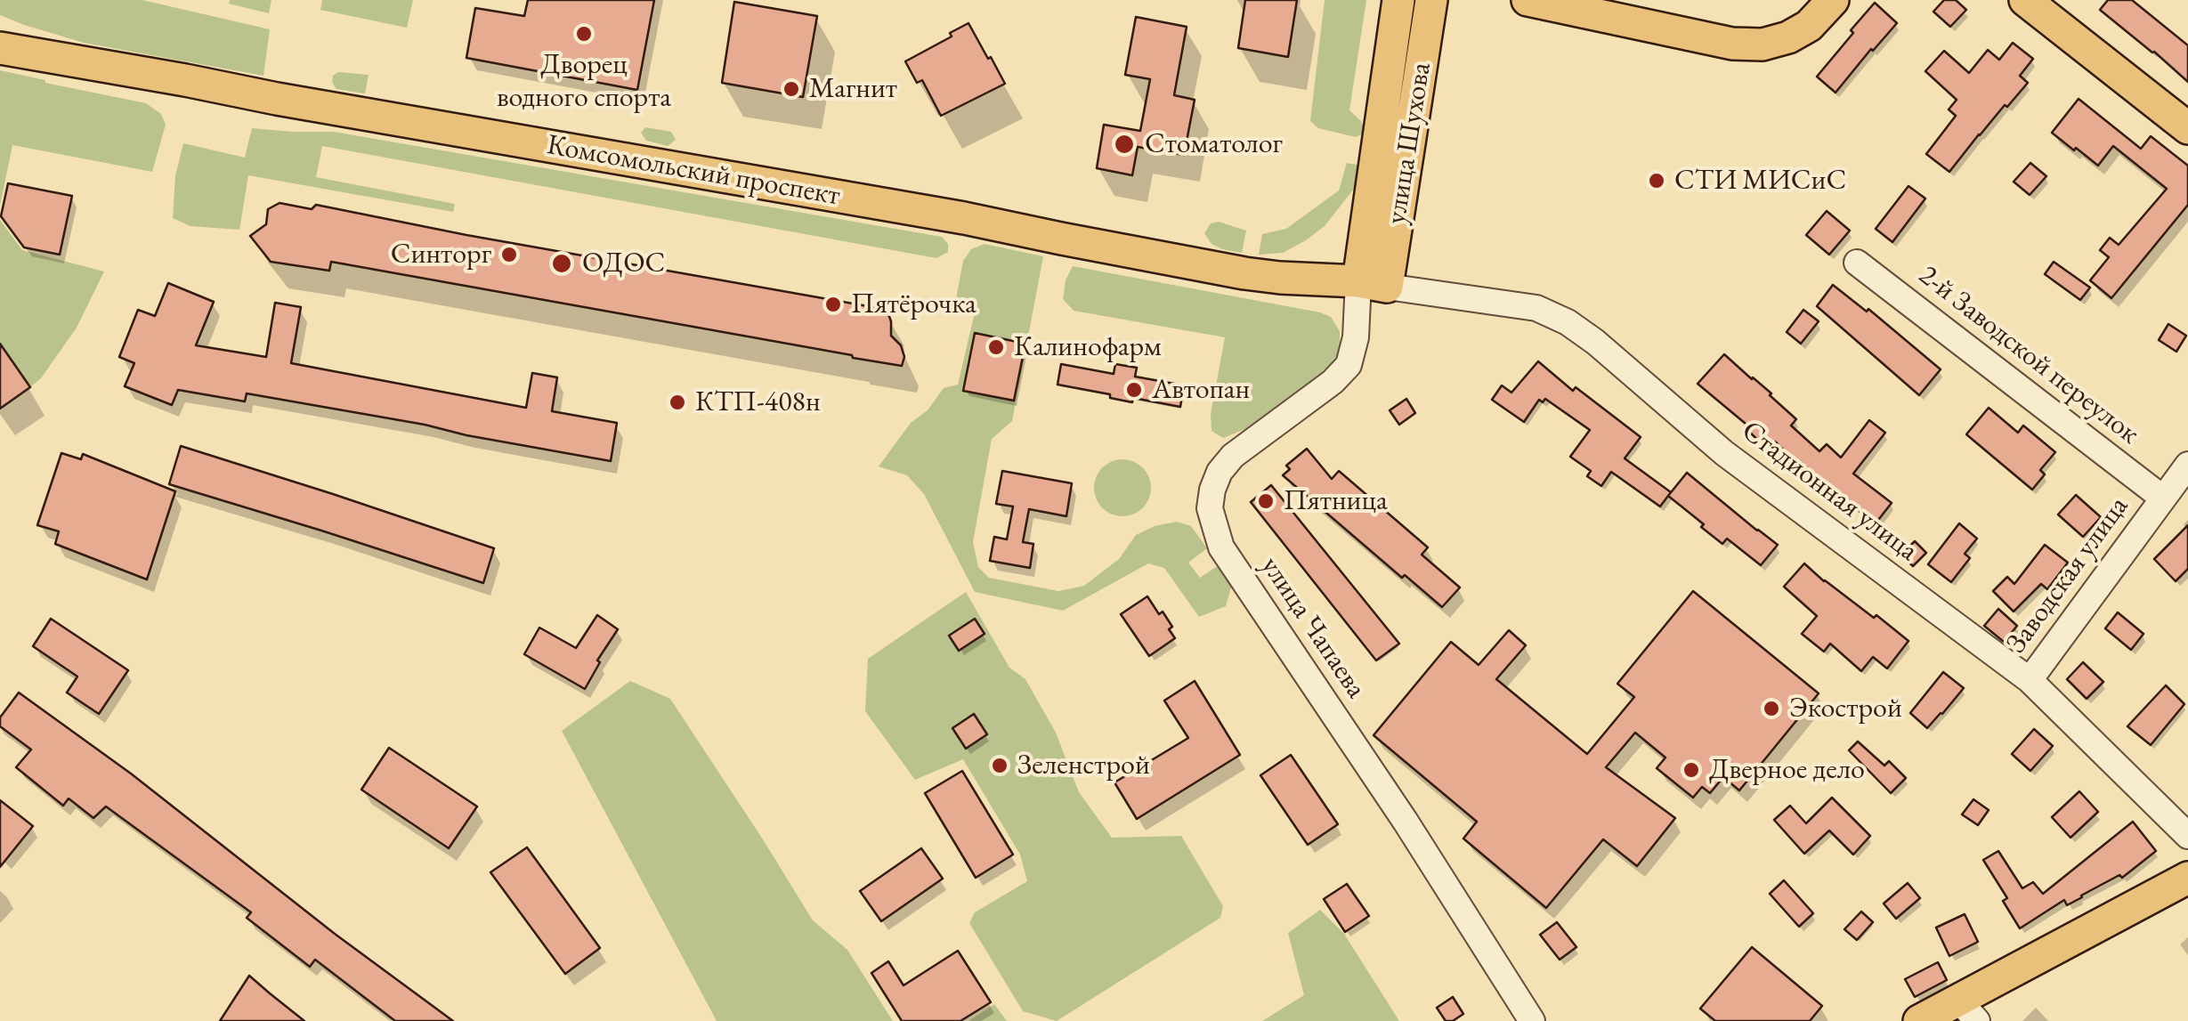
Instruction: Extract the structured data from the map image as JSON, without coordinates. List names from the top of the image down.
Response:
{
  "streets": {
    "main road": ["улица Шухова", "Комсомольский проспект"],
    "street": [
      "2-й Заводской переулок",
      "Стадионная улица",
      "Заводская улица",
      "улица Чапаева"
    ]
  },
  "crossings": [
    ["улица Шухова", "Комсомольский проспект"],
    ["улица Шухова", "Стадионная улица"],
    ["улица Шухова", "улица Чапаева"],
    ["Комсомольский проспект", "Стадионная улица"],
    ["Комсомольский проспект", "улица Чапаева"],
    ["2-й Заводской переулок", "Заводская улица"],
    ["Стадионная улица", "Заводская улица"],
    ["Стадионная улица", "улица Чапаева"]
  ],
  "places": [
    "Дворец водного спорта",
    "Магнит",
    "Стоматолог",
    "СТИ МИСиС",
    "Синторг",
    "ОДОС",
    "Пятёрочка",
    "Калинофарм",
    "Автопан",
    "КТП-408н",
    "Пятница",
    "Экострой",
    "Зеленстрой",
    "Дверное дело"
  ]
}
